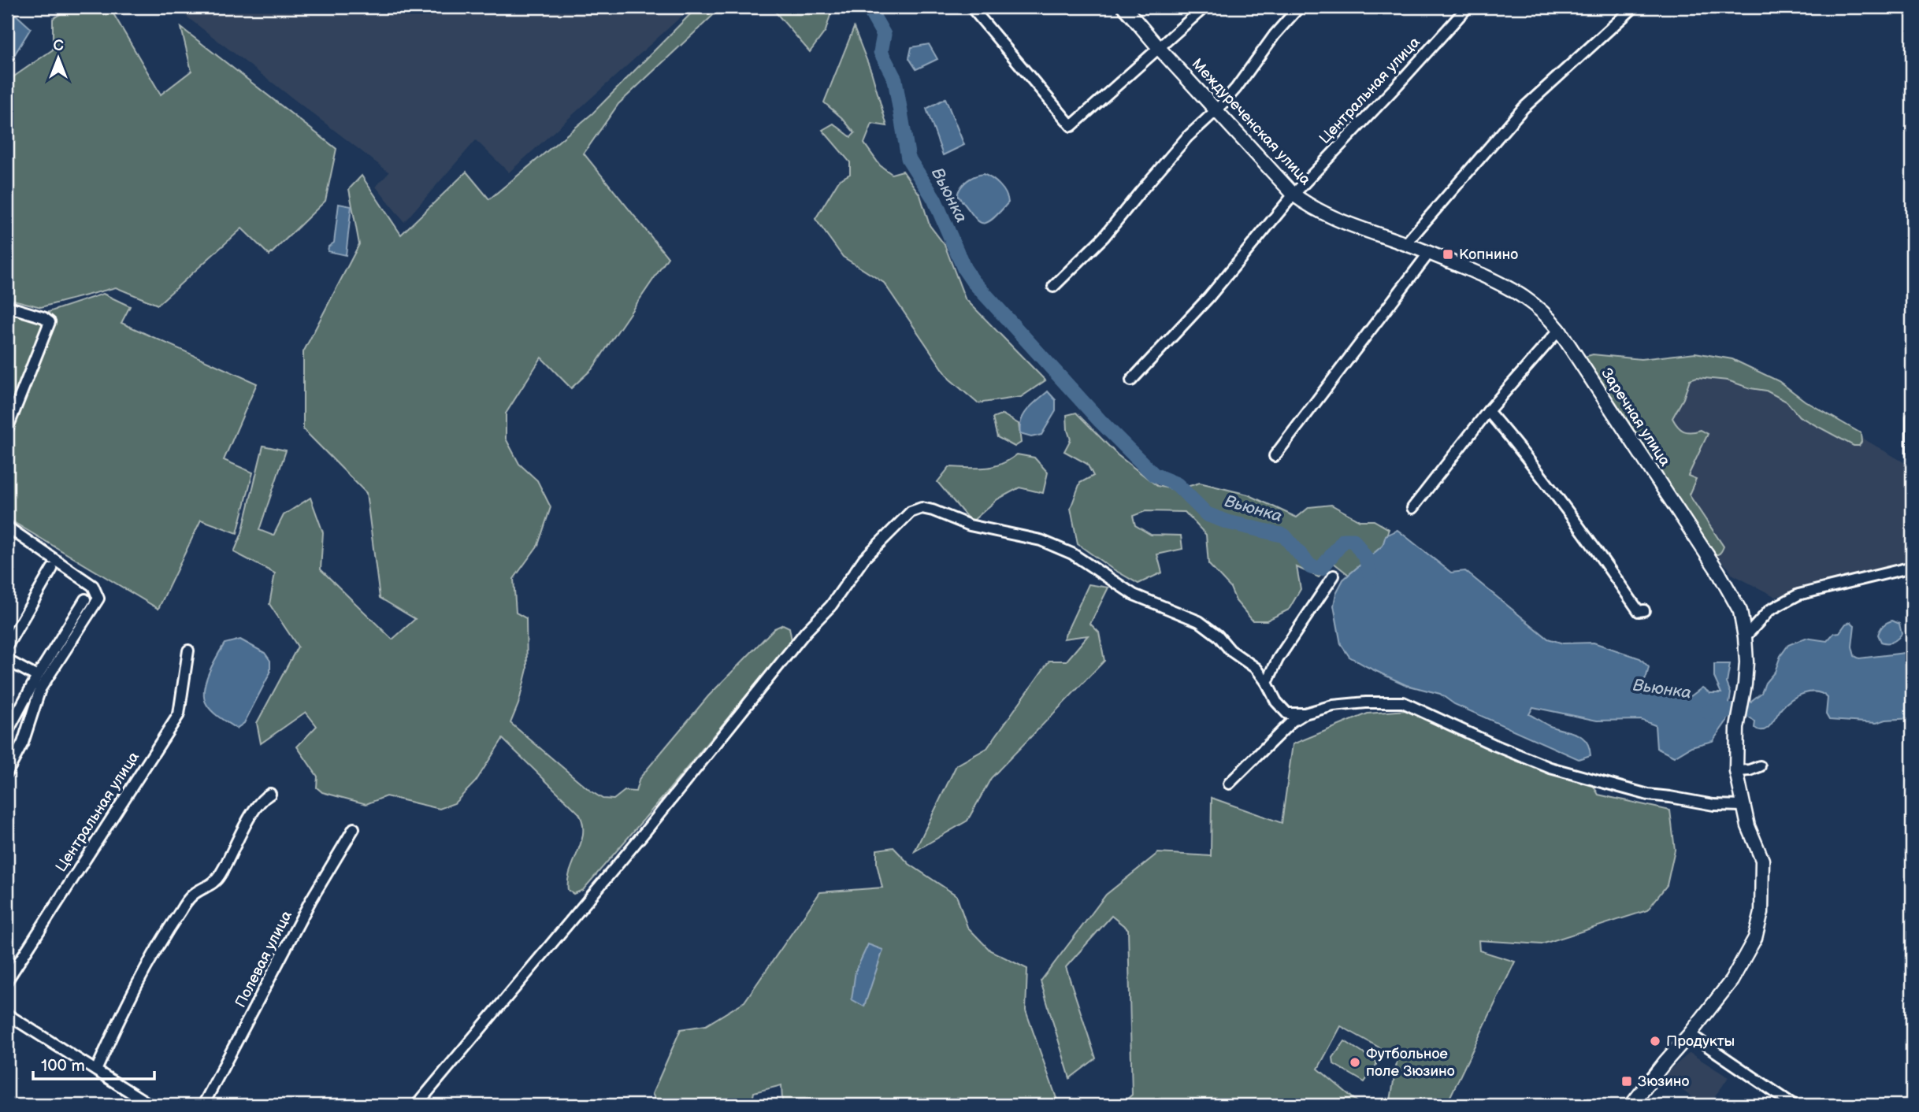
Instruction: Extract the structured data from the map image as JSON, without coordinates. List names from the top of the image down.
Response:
{
  "streets": {
    "street": [
      "Центральная улица",
      "Междуреченская улица",
      "Заречная улица",
      "Полевая улица"
    ]
  },
  "crossings": [
    ["Центральная улица", "Междуреченская улица"],
    ["Междуреченская улица", "Заречная улица"]
  ],
  "water": ["Вьюнка"],
  "places": {
    "transit": ["Копнино", "Зюзино"],
    "other": ["Продукты", "Футбольное поле Зюзино"]
  },
  "scale_bar": "100 m",
  "north": "top"
}
